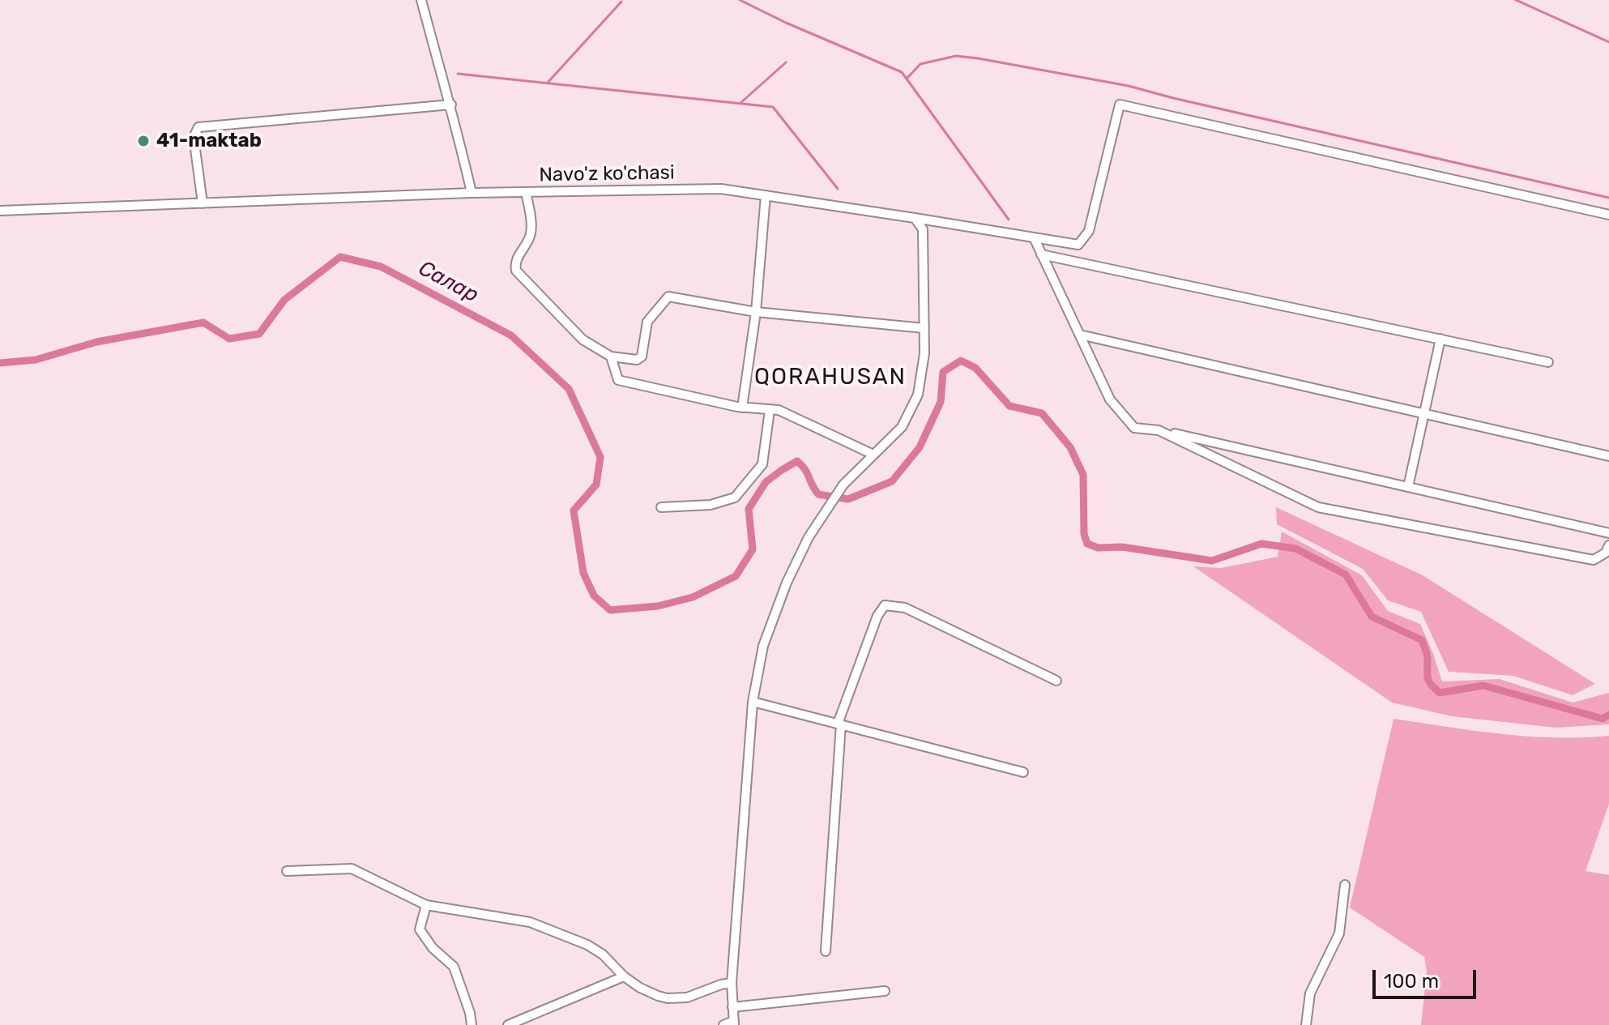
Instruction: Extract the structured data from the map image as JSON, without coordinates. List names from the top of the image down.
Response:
{
  "streets": {
    "street": ["Navo'z ko'chasi"]
  },
  "districts": ["QORAHUSAN"],
  "water": ["Салар"],
  "places": ["41-maktab"],
  "scale_bar": "100 m"
}
